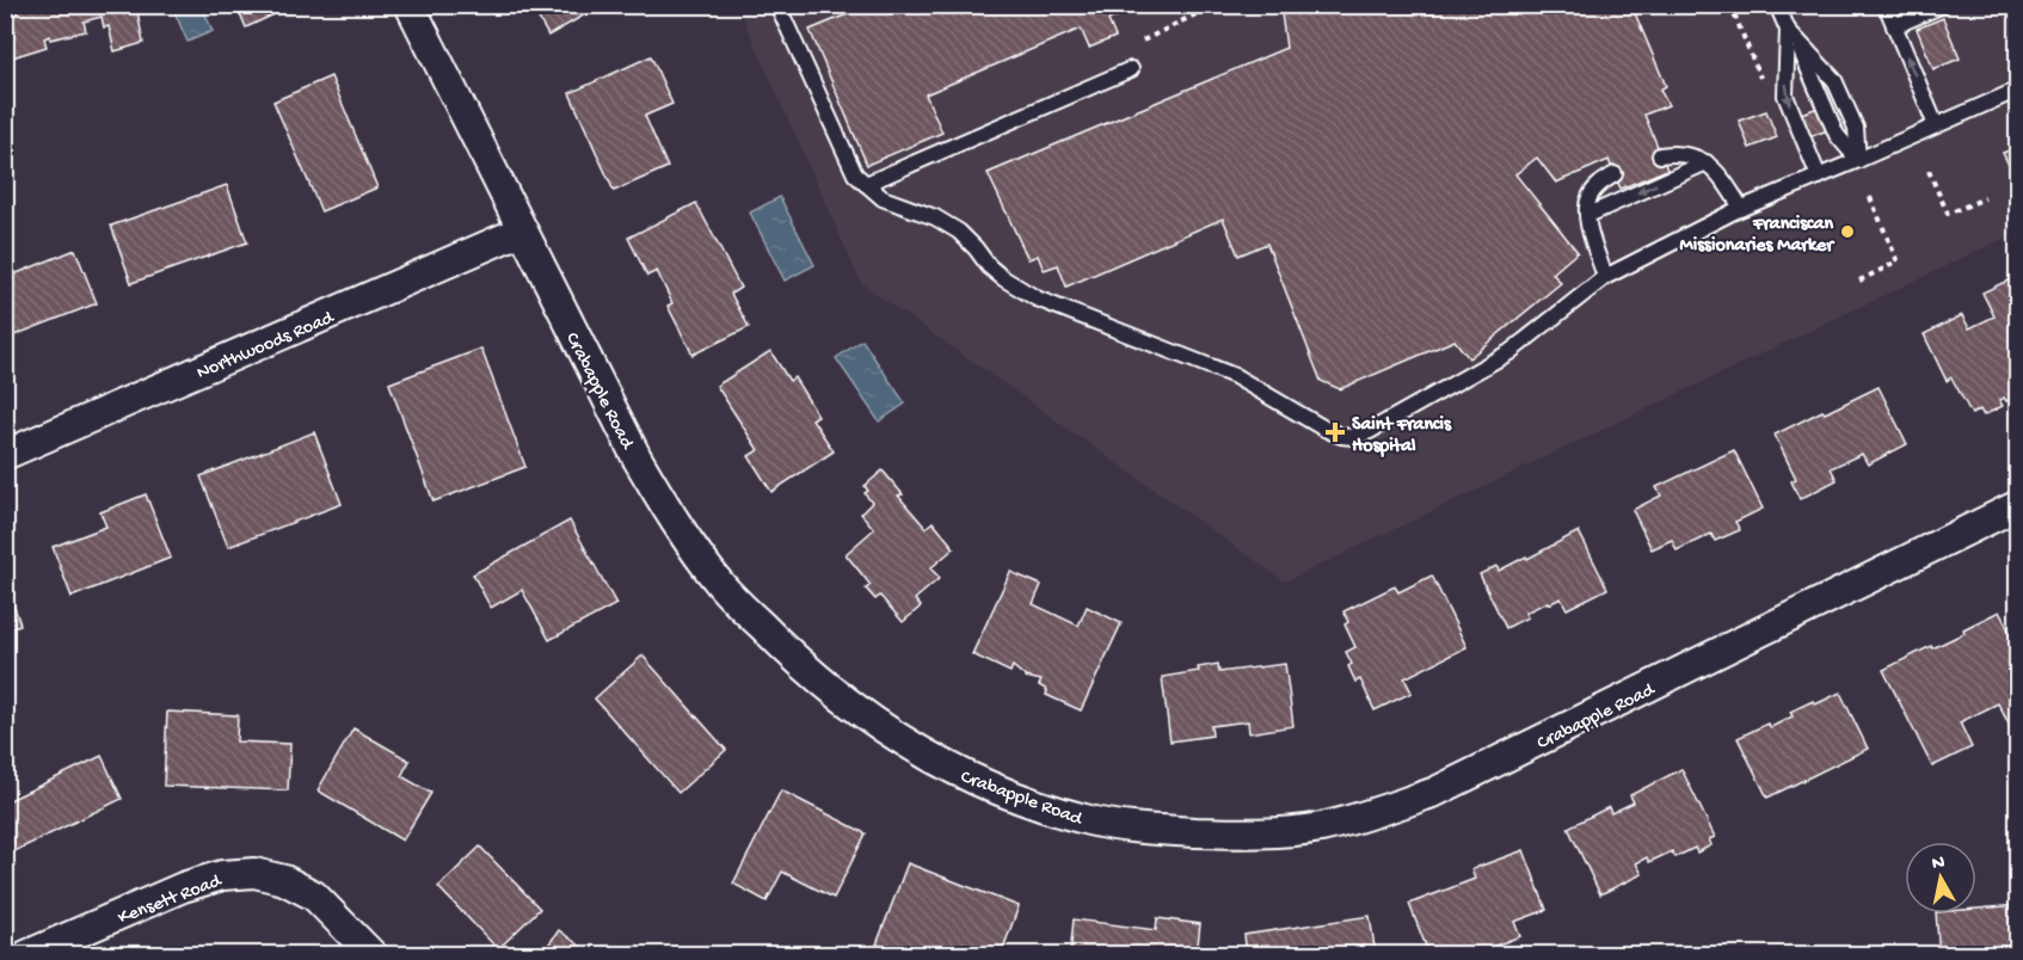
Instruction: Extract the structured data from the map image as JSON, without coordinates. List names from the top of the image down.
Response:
{
  "streets": {
    "street": ["Northwoods Road", "Crabapple Road", "Kensett Road"]
  },
  "crossings": [
    ["Northwoods Road", "Crabapple Road"]
  ],
  "places": {
    "other": ["Franciscan Missionaries Marker"],
    "health": ["Saint Francis Hospital"]
  },
  "north": "top"
}
